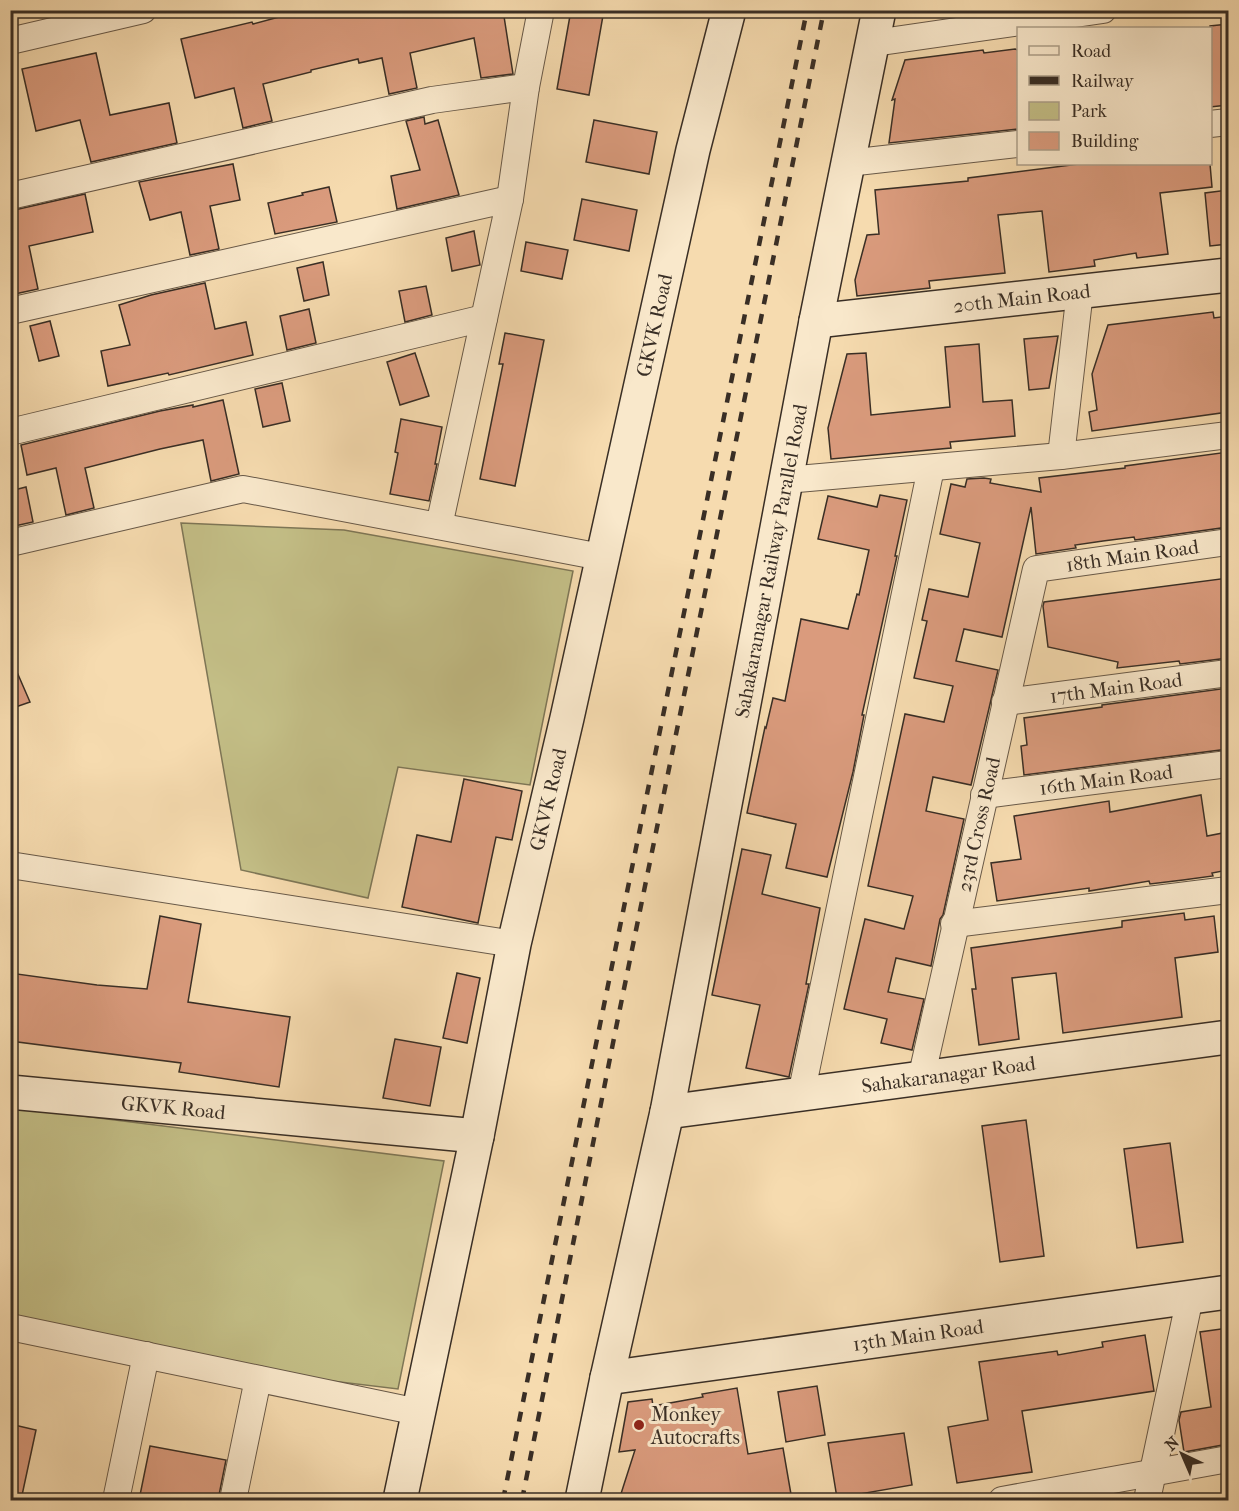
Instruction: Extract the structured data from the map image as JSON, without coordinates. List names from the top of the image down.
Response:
{
  "streets": {
    "street": [
      "20th Main Road",
      "GKVK Road",
      "18th Main Road",
      "Sahakaranagar Railway Parallel Road",
      "17th Main Road",
      "16th Main Road",
      "23rd Cross Road",
      "Sahakaranagar Road",
      "13th Main Road"
    ]
  },
  "crossings": [
    ["20th Main Road", "Sahakaranagar Railway Parallel Road"],
    ["18th Main Road", "23rd Cross Road"],
    ["Sahakaranagar Railway Parallel Road", "Sahakaranagar Road"],
    ["Sahakaranagar Railway Parallel Road", "13th Main Road"],
    ["17th Main Road", "23rd Cross Road"],
    ["16th Main Road", "23rd Cross Road"],
    ["23rd Cross Road", "Sahakaranagar Road"]
  ],
  "places": ["Monkey Autocrafts"],
  "legend": [
    "Road",
    "Railway",
    "Park",
    "Building"
  ],
  "north": "top left"
}
